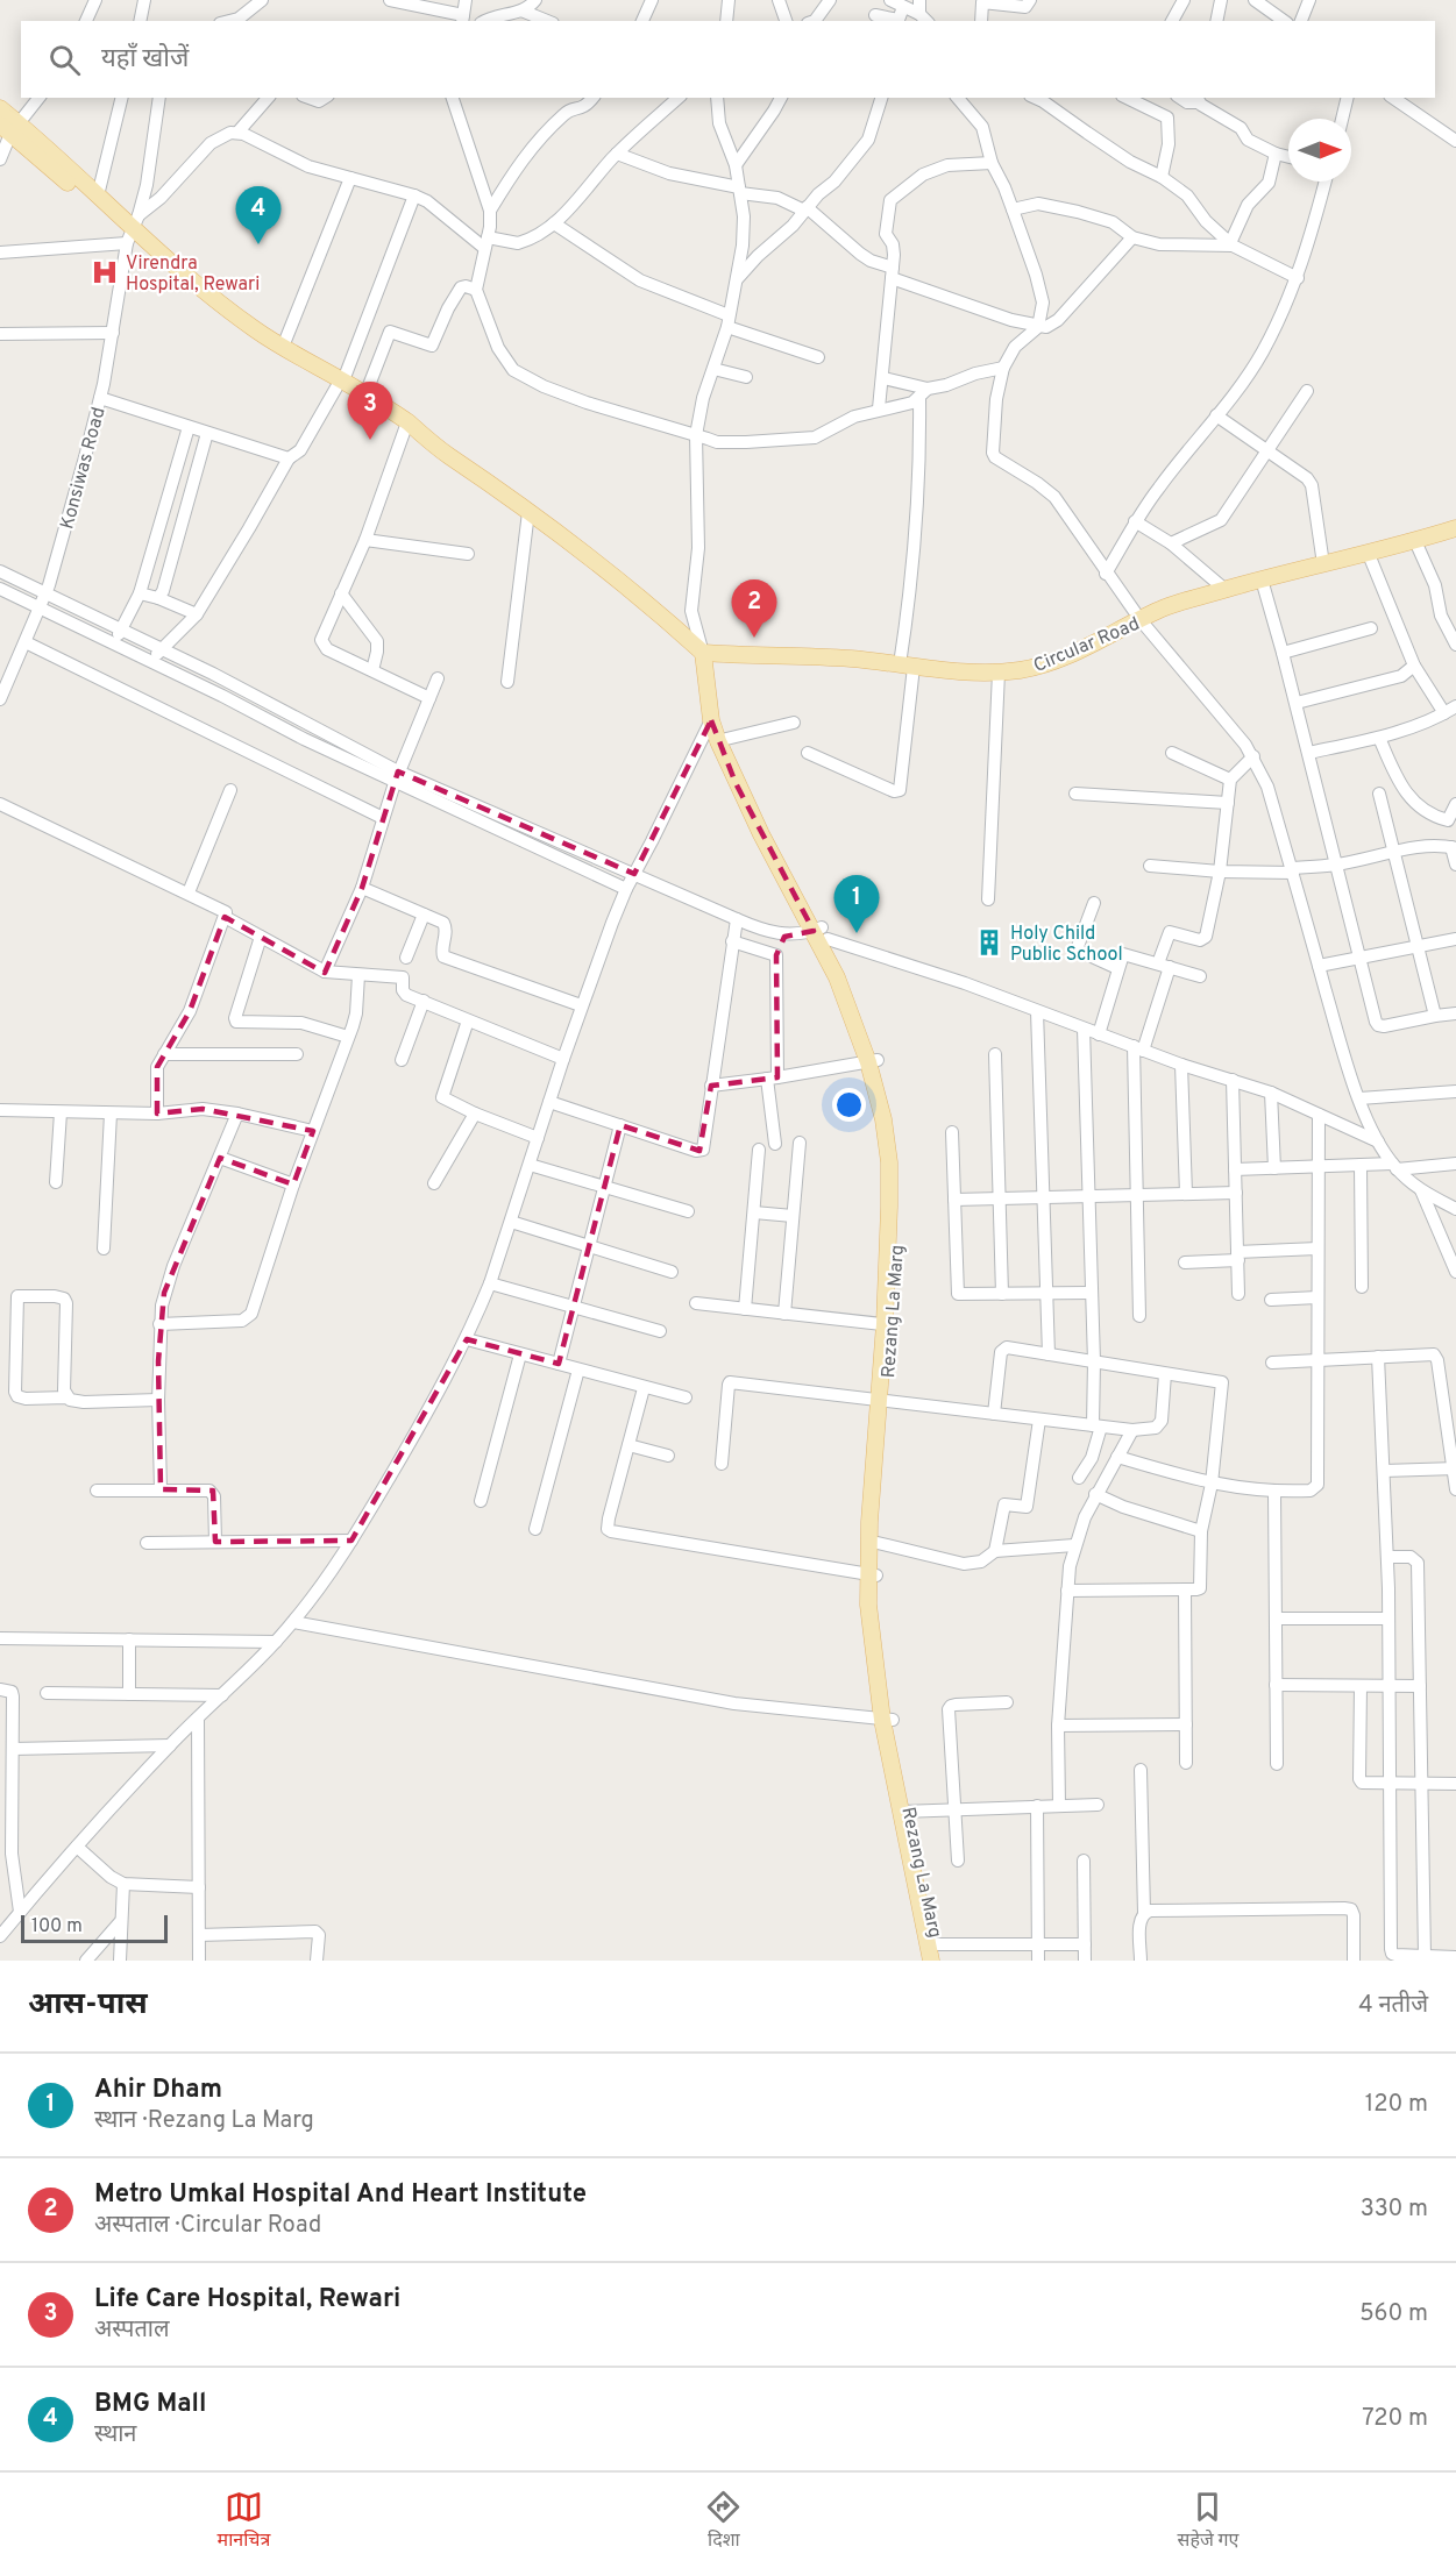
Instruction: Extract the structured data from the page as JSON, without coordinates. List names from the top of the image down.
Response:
{
  "streets": {
    "main road": ["Circular Road", "Rezang La Marg"],
    "street": ["Konsiwas Road"]
  },
  "crossings": [
    ["Circular Road", "Rezang La Marg"]
  ],
  "places": {
    "hospital": ["Virendra Hospital, Rewari"],
    "building": ["Holy Child Public School"]
  },
  "scale_bar": "100 m",
  "north": "right",
  "page": {
    "search": "यहाँ खोजें",
    "pins": [
      "4",
      "3",
      "2",
      "1"
    ],
    "scale": "100 m",
    "heading": ["आस-पास", "4 नतीजे"],
    "list": [
      {
        "mark": "1",
        "name": "Ahir Dham",
        "note": "स्थान · Rezang La Marg",
        "value": "120 m"
      },
      {
        "mark": "2",
        "name": "Metro Umkal Hospital And Heart Institute",
        "note": "अस्पताल · Circular Road",
        "value": "330 m"
      },
      {
        "mark": "3",
        "name": "Life Care Hospital, Rewari",
        "note": "अस्पताल",
        "value": "560 m"
      },
      {
        "mark": "4",
        "name": "BMG Mall",
        "note": "स्थान",
        "value": "720 m"
      }
    ],
    "nav": ["मानचित्र", "दिशा", "सहेजे गए"]
  }
}
